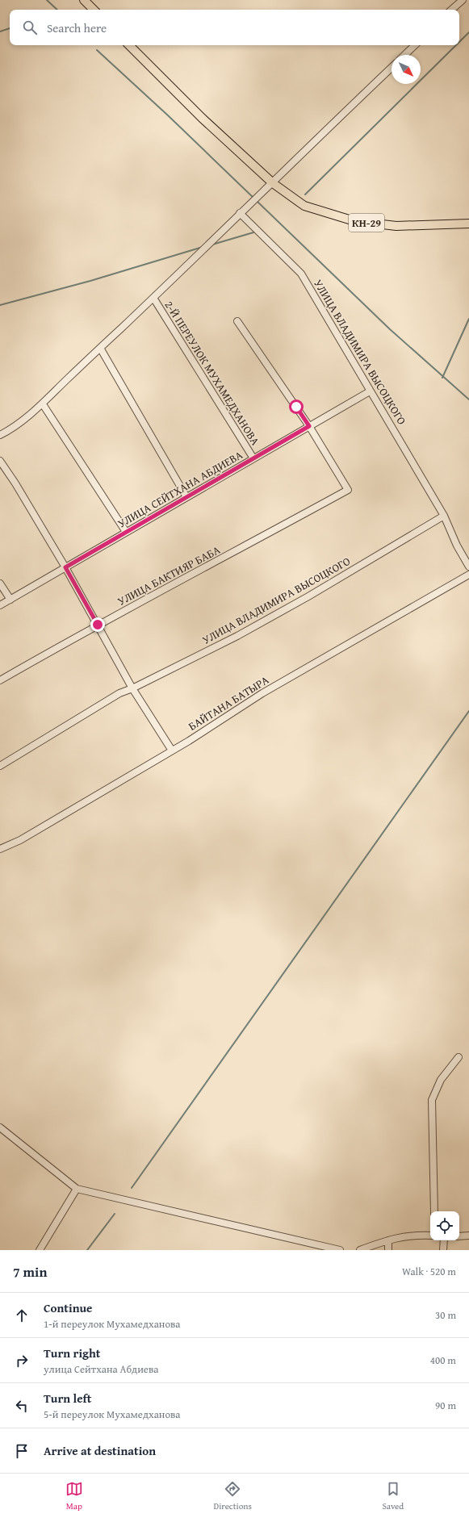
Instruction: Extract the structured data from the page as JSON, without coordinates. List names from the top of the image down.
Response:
{
  "streets": {
    "main road": ["КН-29"],
    "street": [
      "УЛИЦА ВЛАДИМИРА ВЫСОЦКОГО",
      "2-Й ПЕРЕУЛОК МУХАМЕДХАНОВА",
      "УЛИЦА СЕЙТХАНА АБДИЕВА",
      "УЛИЦА БАКТИЯР БАБА",
      "БАЙТАНА БАТЫРА"
    ]
  },
  "crossings": [
    ["УЛИЦА ВЛАДИМИРА ВЫСОЦКОГО", "УЛИЦА СЕЙТХАНА АБДИЕВА"],
    ["2-Й ПЕРЕУЛОК МУХАМЕДХАНОВА", "УЛИЦА СЕЙТХАНА АБДИЕВА"],
    ["УЛИЦА СЕЙТХАНА АБДИЕВА", "УЛИЦА БАКТИЯР БАБА"]
  ],
  "north": "bottom right",
  "page": {
    "search": "Search here",
    "heading": ["7 min", "Walk · 520 m"],
    "list": [
      ["Continue", "1-й переулок Мухамедханова", "30 m"],
      ["Turn right", "улица Сейтхана Абдиева", "400 m"],
      ["Turn left", "5-й переулок Мухамедханова", "90 m"],
      "Arrive at destination"
    ],
    "nav": ["Map", "Directions", "Saved"]
  }
}
